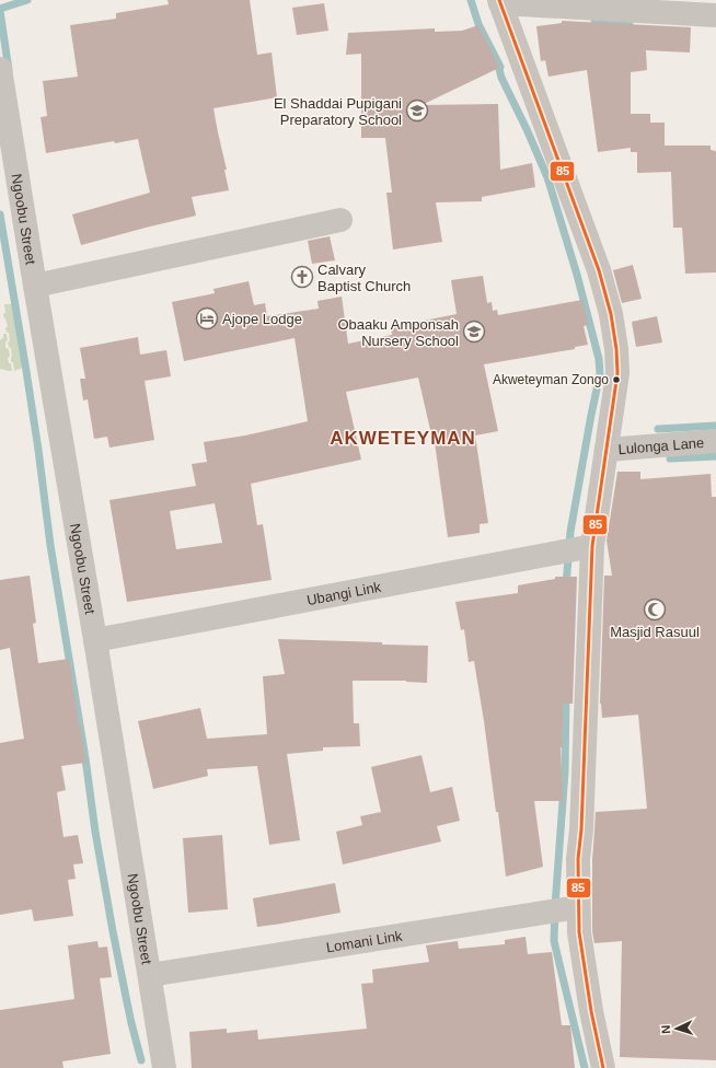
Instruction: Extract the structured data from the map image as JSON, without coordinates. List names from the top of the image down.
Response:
{
  "streets": {
    "street": [
      "Ngoobu Street",
      "Lulonga Lane",
      "Ubangi Link",
      "Lomani Link"
    ]
  },
  "crossings": [
    ["Ngoobu Street", "Ubangi Link"],
    ["Ngoobu Street", "Lomani Link"]
  ],
  "districts": ["AKWETEYMAN"],
  "places": {
    "school or university": ["El Shaddai Pupigani Preparatory School", "Obaaku Amponsah Nursery School"],
    "church": ["Calvary Baptist Church"],
    "hotel": ["Ajope Lodge"],
    "other": ["Akweteyman Zongo"],
    "mosque": ["Masjid Rasuul"]
  },
  "lines": ["transit line 85"],
  "north": "left"
}
